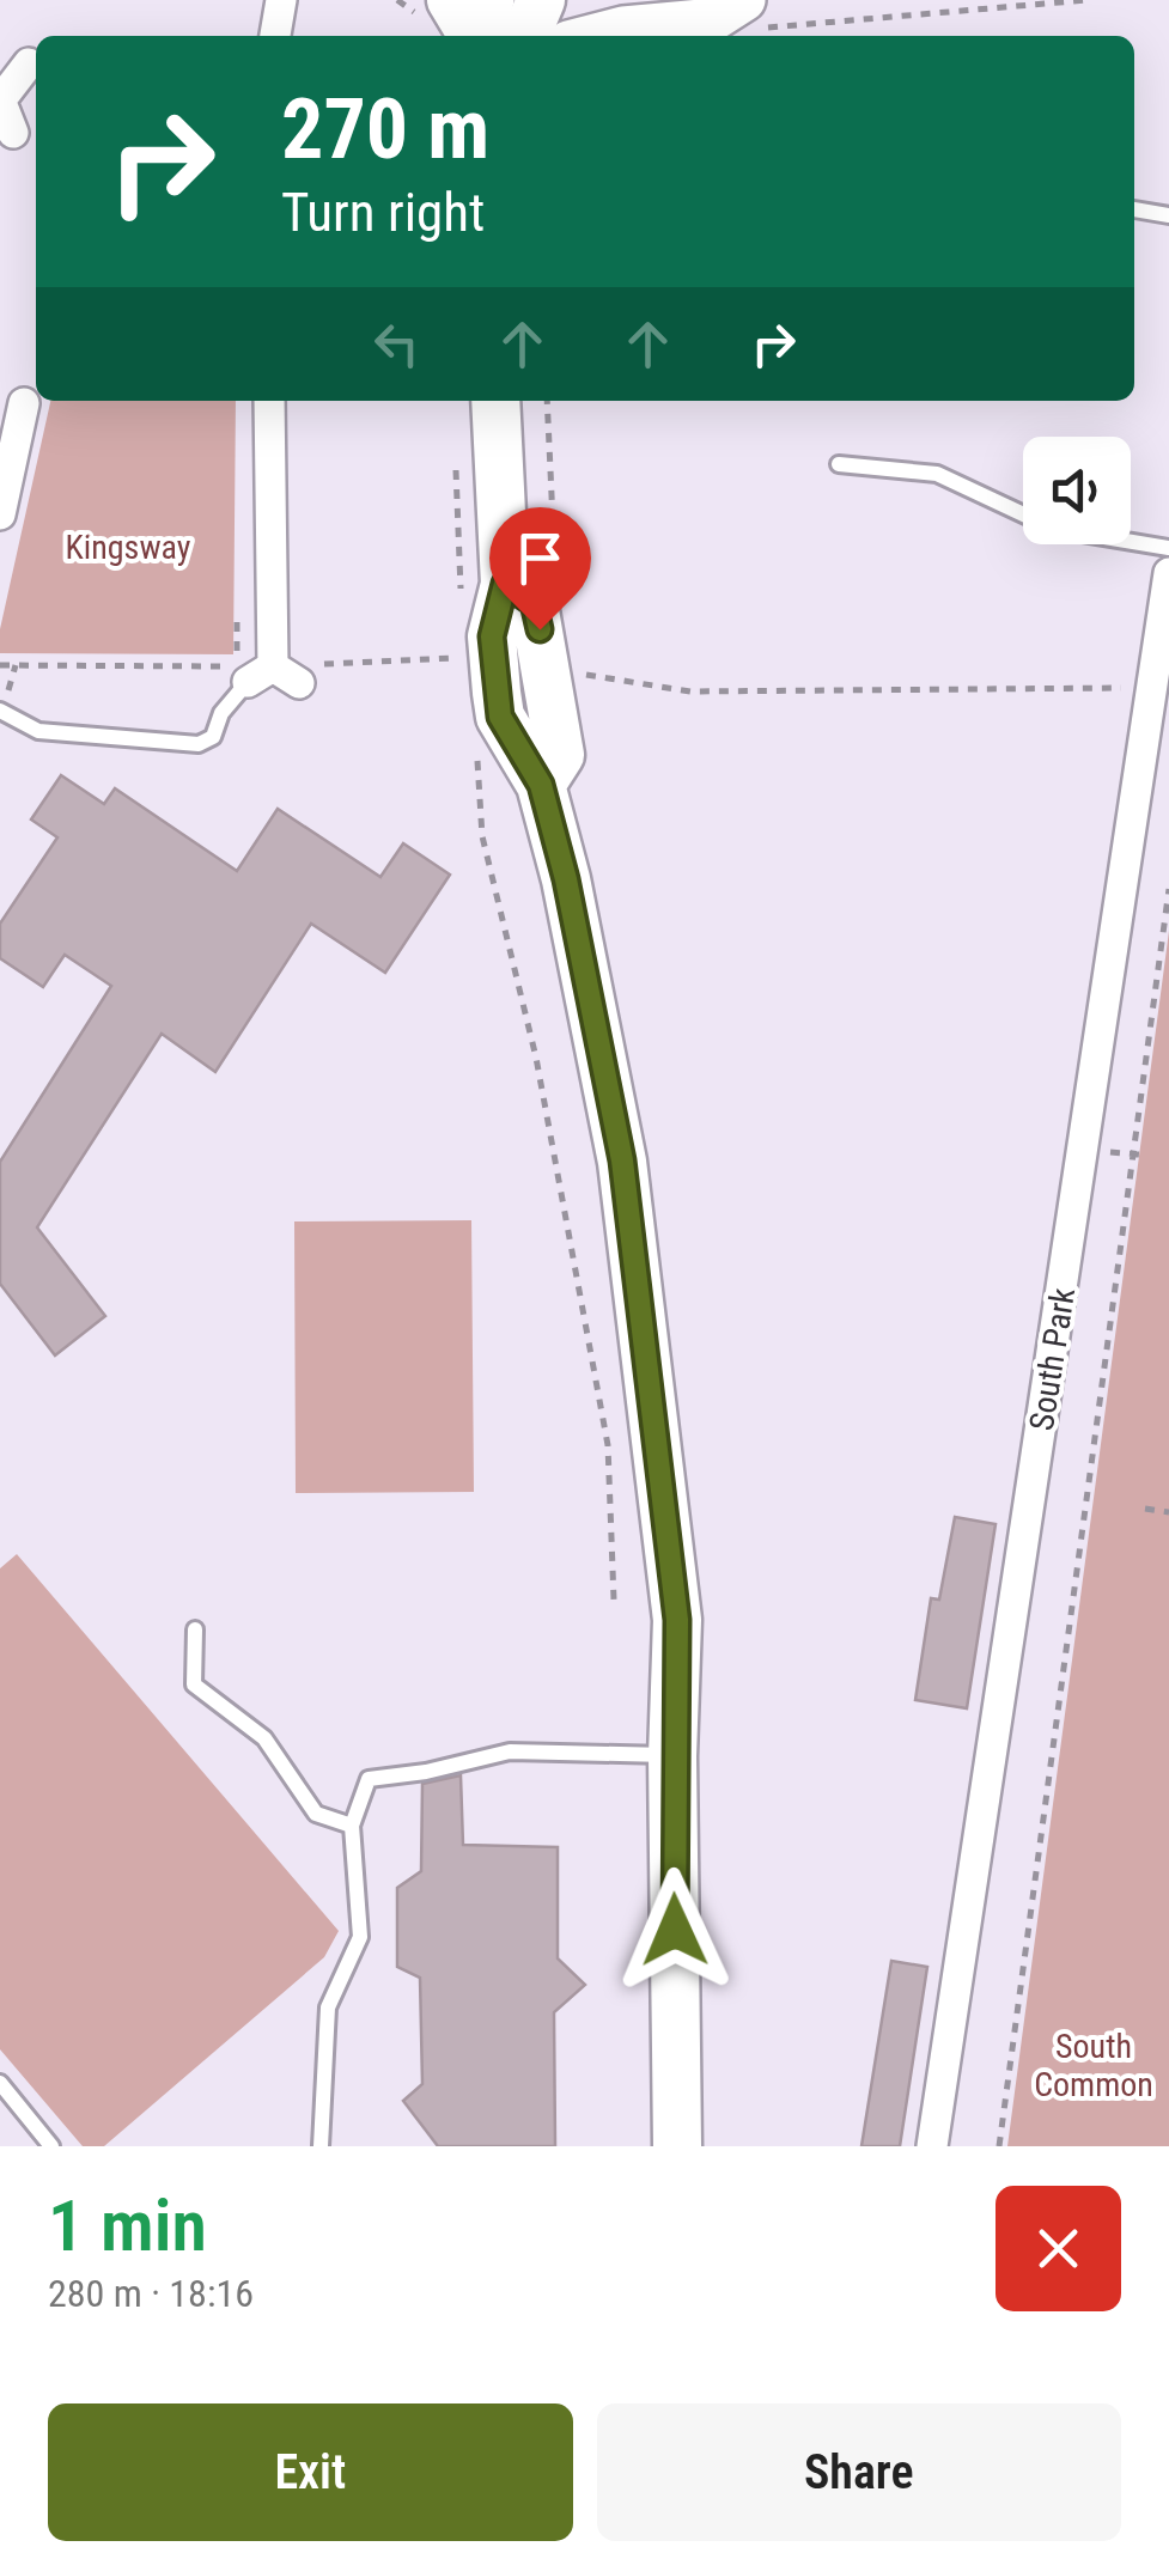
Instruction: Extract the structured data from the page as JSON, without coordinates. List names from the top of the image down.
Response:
{
  "streets": {
    "street": ["South Park"]
  },
  "parks": ["Kingsway", "South Common"],
  "page": {
    "turn": ["270 m", "Turn right"],
    "heading": ["1 min", "280 m · 18:16"],
    "buttons": ["Exit", "Share"]
  }
}
